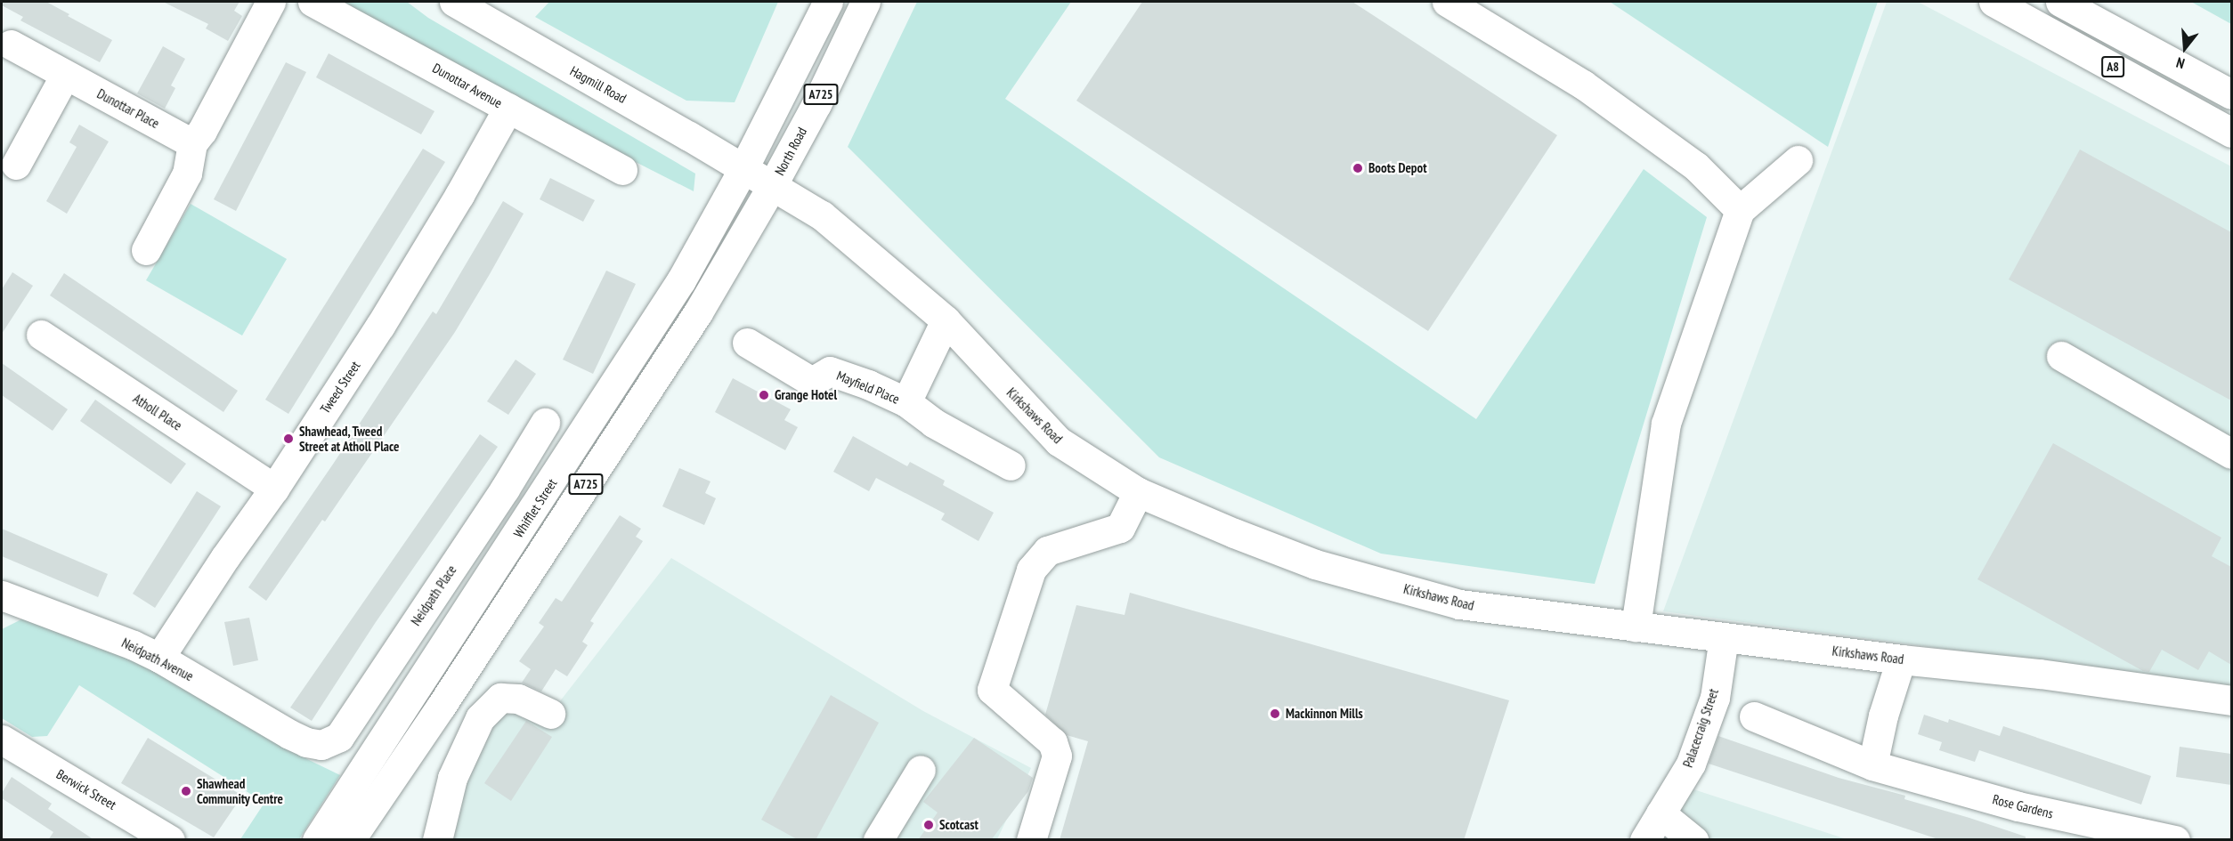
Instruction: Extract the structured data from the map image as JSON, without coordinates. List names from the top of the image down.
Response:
{
  "streets": {
    "main road": [
      "A8",
      "Hagmill Road",
      "Dunottar Avenue",
      "A725",
      "Dunottar Place",
      "North Road",
      "Tweed Street",
      "Mayfield Place",
      "Atholl Place",
      "Kirkshaws Road",
      "Whifflet Street",
      "Neidpath Place",
      "Neidpath Avenue",
      "Palacecraig Street",
      "Berwick Street",
      "Rose Gardens"
    ]
  },
  "crossings": [
    ["Hagmill Road", "A725"],
    ["Hagmill Road", "North Road"],
    ["Hagmill Road", "Kirkshaws Road"],
    ["Hagmill Road", "Whifflet Street"],
    ["Dunottar Avenue", "Tweed Street"],
    ["A725", "Whifflet Street"],
    ["North Road", "Kirkshaws Road"],
    ["North Road", "Whifflet Street"],
    ["Tweed Street", "Atholl Place"],
    ["Tweed Street", "Neidpath Avenue"],
    ["Mayfield Place", "Kirkshaws Road"],
    ["Kirkshaws Road", "Whifflet Street"],
    ["Kirkshaws Road", "Palacecraig Street"],
    ["Neidpath Place", "Neidpath Avenue"]
  ],
  "places": [
    "Boots Depot",
    "Grange Hotel",
    "Shawhead, Tweed Street at Atholl Place",
    "Mackinnon Mills",
    "Shawhead Community Centre",
    "Scotcast"
  ],
  "north": "bottom"
}
